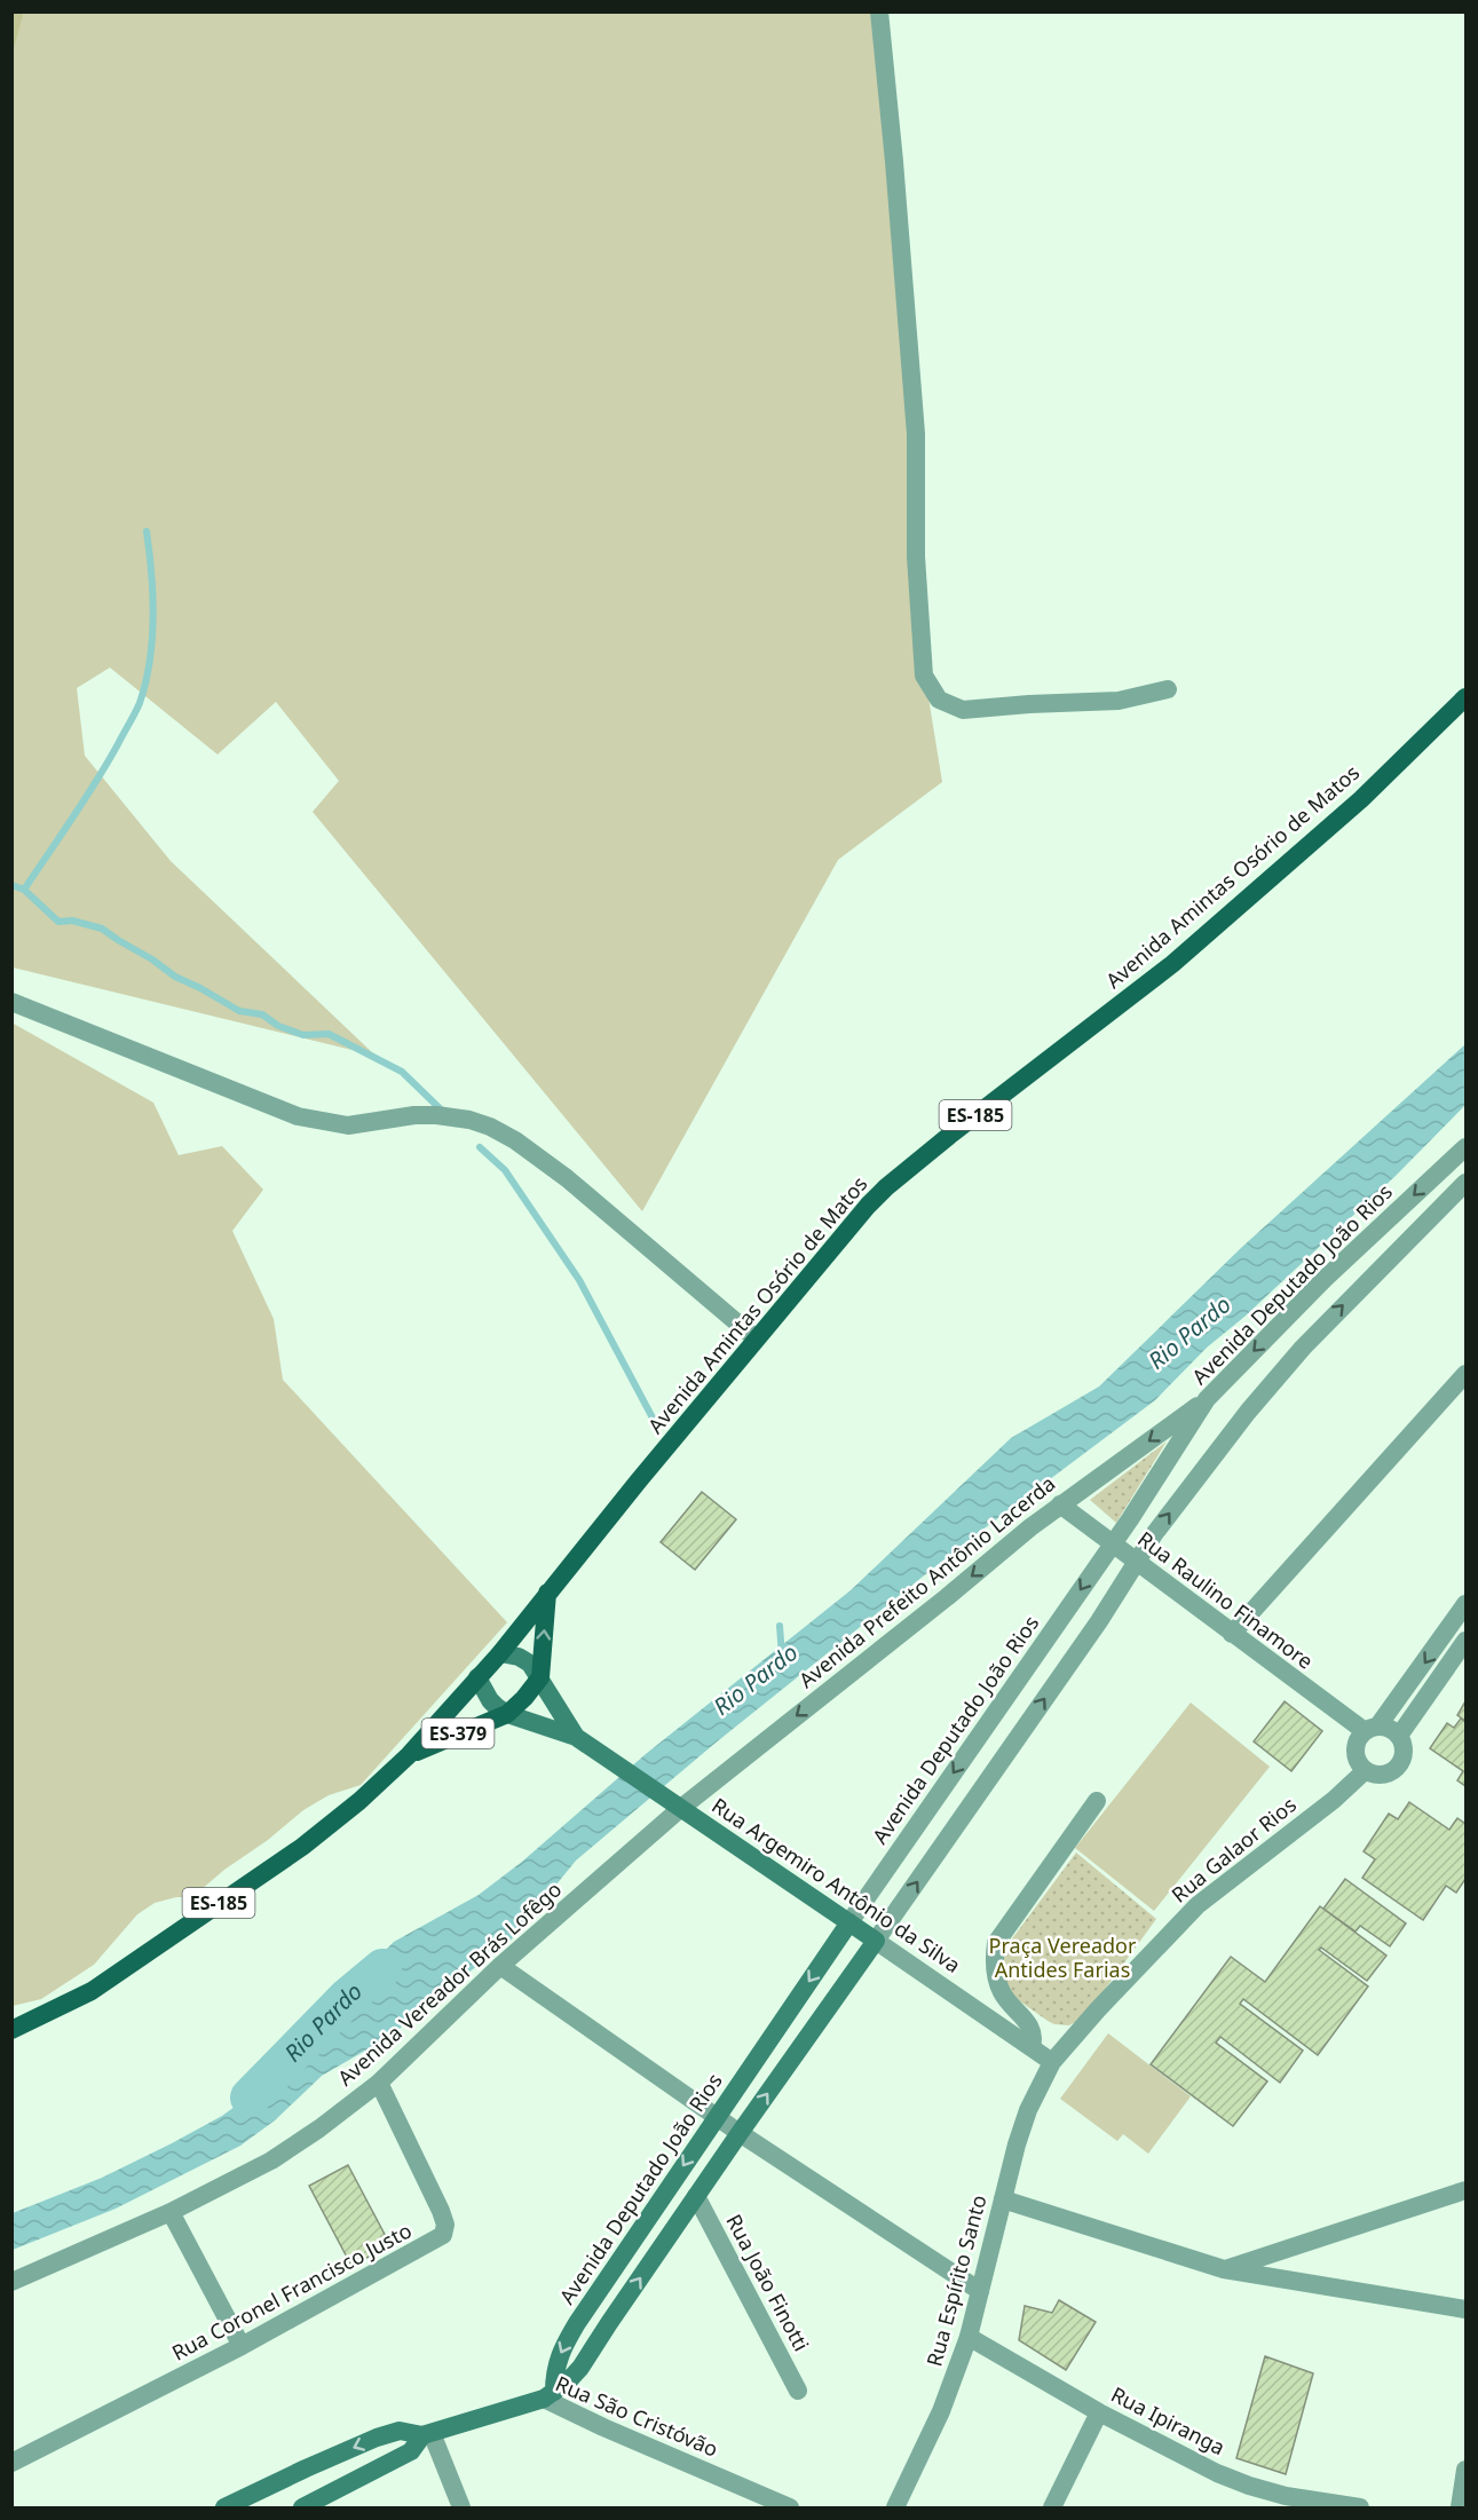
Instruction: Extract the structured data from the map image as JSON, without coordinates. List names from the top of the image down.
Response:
{
  "streets": {
    "main road": [
      "Avenida Amintas Osório de Matos",
      "ES-185",
      "Avenida Deputado João Rios",
      "ES-379",
      "Rua Argemiro Antônio da Silva",
      "Rua São Cristóvão"
    ],
    "street": [
      "Avenida Prefeito Antônio Lacerda",
      "Rua Raulino Finamore",
      "Rua Galaor Rios",
      "Avenida Vereador Brás Lofêgo",
      "Rua Espírito Santo",
      "Rua João Finotti",
      "Rua Coronel Francisco Justo",
      "Rua Ipiranga"
    ]
  },
  "crossings": [
    ["Avenida Amintas Osório de Matos", "ES-185"],
    ["ES-185", "ES-379"],
    ["Avenida Deputado João Rios", "Avenida Prefeito Antônio Lacerda"],
    ["Avenida Deputado João Rios", "Rua Raulino Finamore"],
    ["Avenida Deputado João Rios", "Rua Argemiro Antônio da Silva"],
    ["Avenida Deputado João Rios", "Rua São Cristóvão"],
    ["Avenida Prefeito Antônio Lacerda", "Rua Raulino Finamore"],
    ["Avenida Prefeito Antônio Lacerda", "Rua Argemiro Antônio da Silva"],
    ["Avenida Prefeito Antônio Lacerda", "Avenida Vereador Brás Lofêgo"],
    ["Rua Raulino Finamore", "Rua Galaor Rios"],
    ["ES-379", "Rua Argemiro Antônio da Silva"],
    ["Rua Galaor Rios", "Rua Argemiro Antônio da Silva"],
    ["Rua Galaor Rios", "Rua Espírito Santo"],
    ["Rua Argemiro Antônio da Silva", "Avenida Vereador Brás Lofêgo"],
    ["Rua Argemiro Antônio da Silva", "Rua Espírito Santo"],
    ["Avenida Vereador Brás Lofêgo", "Rua Coronel Francisco Justo"],
    ["Rua Espírito Santo", "Rua Ipiranga"]
  ],
  "water": ["Rio Pardo"],
  "parks": ["Praça Vereador Antides Farias"]
}
